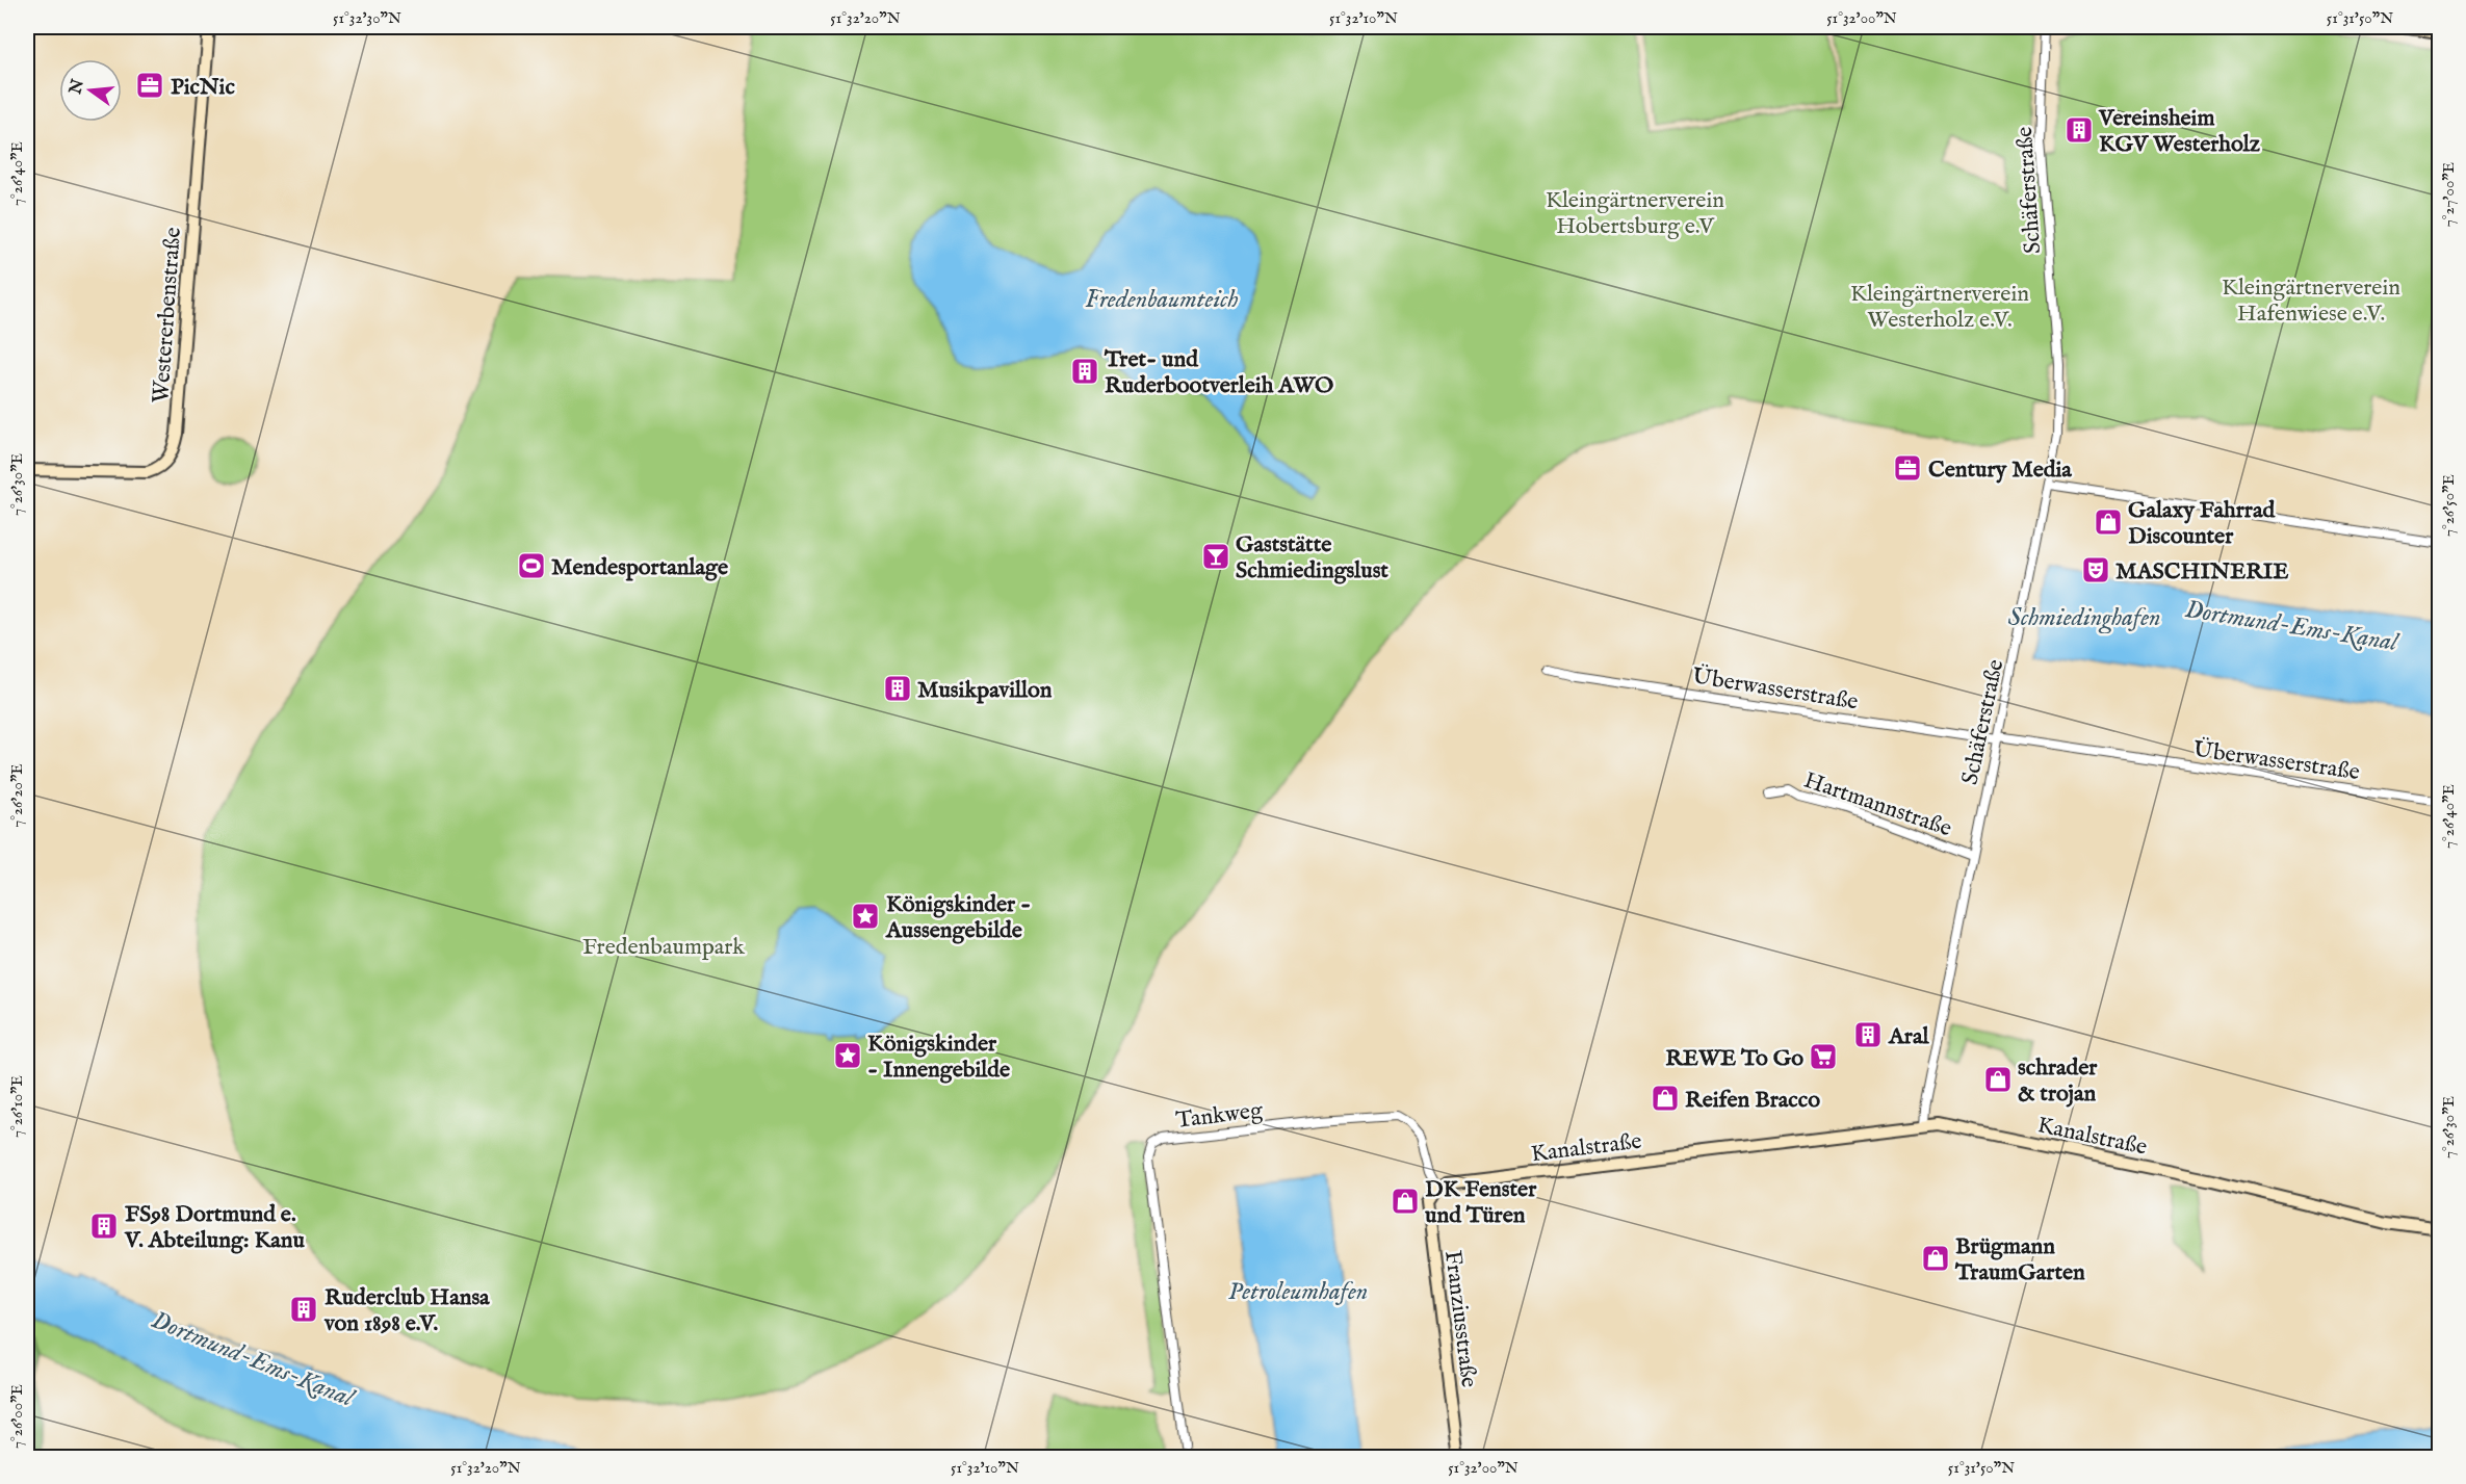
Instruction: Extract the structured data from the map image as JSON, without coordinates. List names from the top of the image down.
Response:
{
  "streets": {
    "main road": ["Westererbenstraße", "Kanalstraße", "Franziusstraße"],
    "street": [
      "Schäferstraße",
      "Überwasserstraße",
      "Hartmannstraße",
      "Tankweg"
    ]
  },
  "crossings": [
    ["Schäferstraße", "Überwasserstraße"],
    ["Schäferstraße", "Hartmannstraße"],
    ["Schäferstraße", "Kanalstraße"],
    ["Tankweg", "Kanalstraße"],
    ["Tankweg", "Franziusstraße"],
    ["Kanalstraße", "Franziusstraße"]
  ],
  "water": [
    "Fredenbaumteich",
    "Schmiedinghafen",
    "Dortmund-Ems-Kanal",
    "Petroleumhafen"
  ],
  "parks": [
    "Kleingärtnerverein Hobertsburg e.V",
    "Kleingärtnerverein Hafenwiese e.V.",
    "Kleingärtnerverein Westerholz e.V.",
    "Fredenbaumpark"
  ],
  "places": {
    "office": ["PicNic", "Century Media"],
    "building": [
      "Vereinsheim KGV Westerholz",
      "Tret- und Ruderbootverleih AWO",
      "Musikpavillon",
      "Aral",
      "FS98 Dortmund e. V. Abteilung: Kanu",
      "Ruderclub Hansa von 1898 e.V."
    ],
    "shop": [
      "Galaxy Fahrrad Discounter",
      "schrader & trojan",
      "Reifen Bracco",
      "DK Fenster und Türen",
      "Brügmann TraumGarten"
    ],
    "bar": ["Gaststätte Schmiedingslust"],
    "sports": ["Mendesportanlage"],
    "theatre": ["MASCHINERIE"],
    "place": ["Königskinder - Aussengebilde", "Königskinder - Innengebilde"],
    "supermarket": ["REWE To Go"]
  },
  "north": "left",
  "coordinates": [
    "51°32'30\"N",
    "51°32'20\"N",
    "51°32'10\"N",
    "51°32'00\"N",
    "51°31'50\"N",
    "7°26'40\"E",
    "7°27'00\"E",
    "7°26'30\"E",
    "7°26'50\"E",
    "7°26'20\"E",
    "7°26'10\"E",
    "7°26'00\"E"
  ]
}
